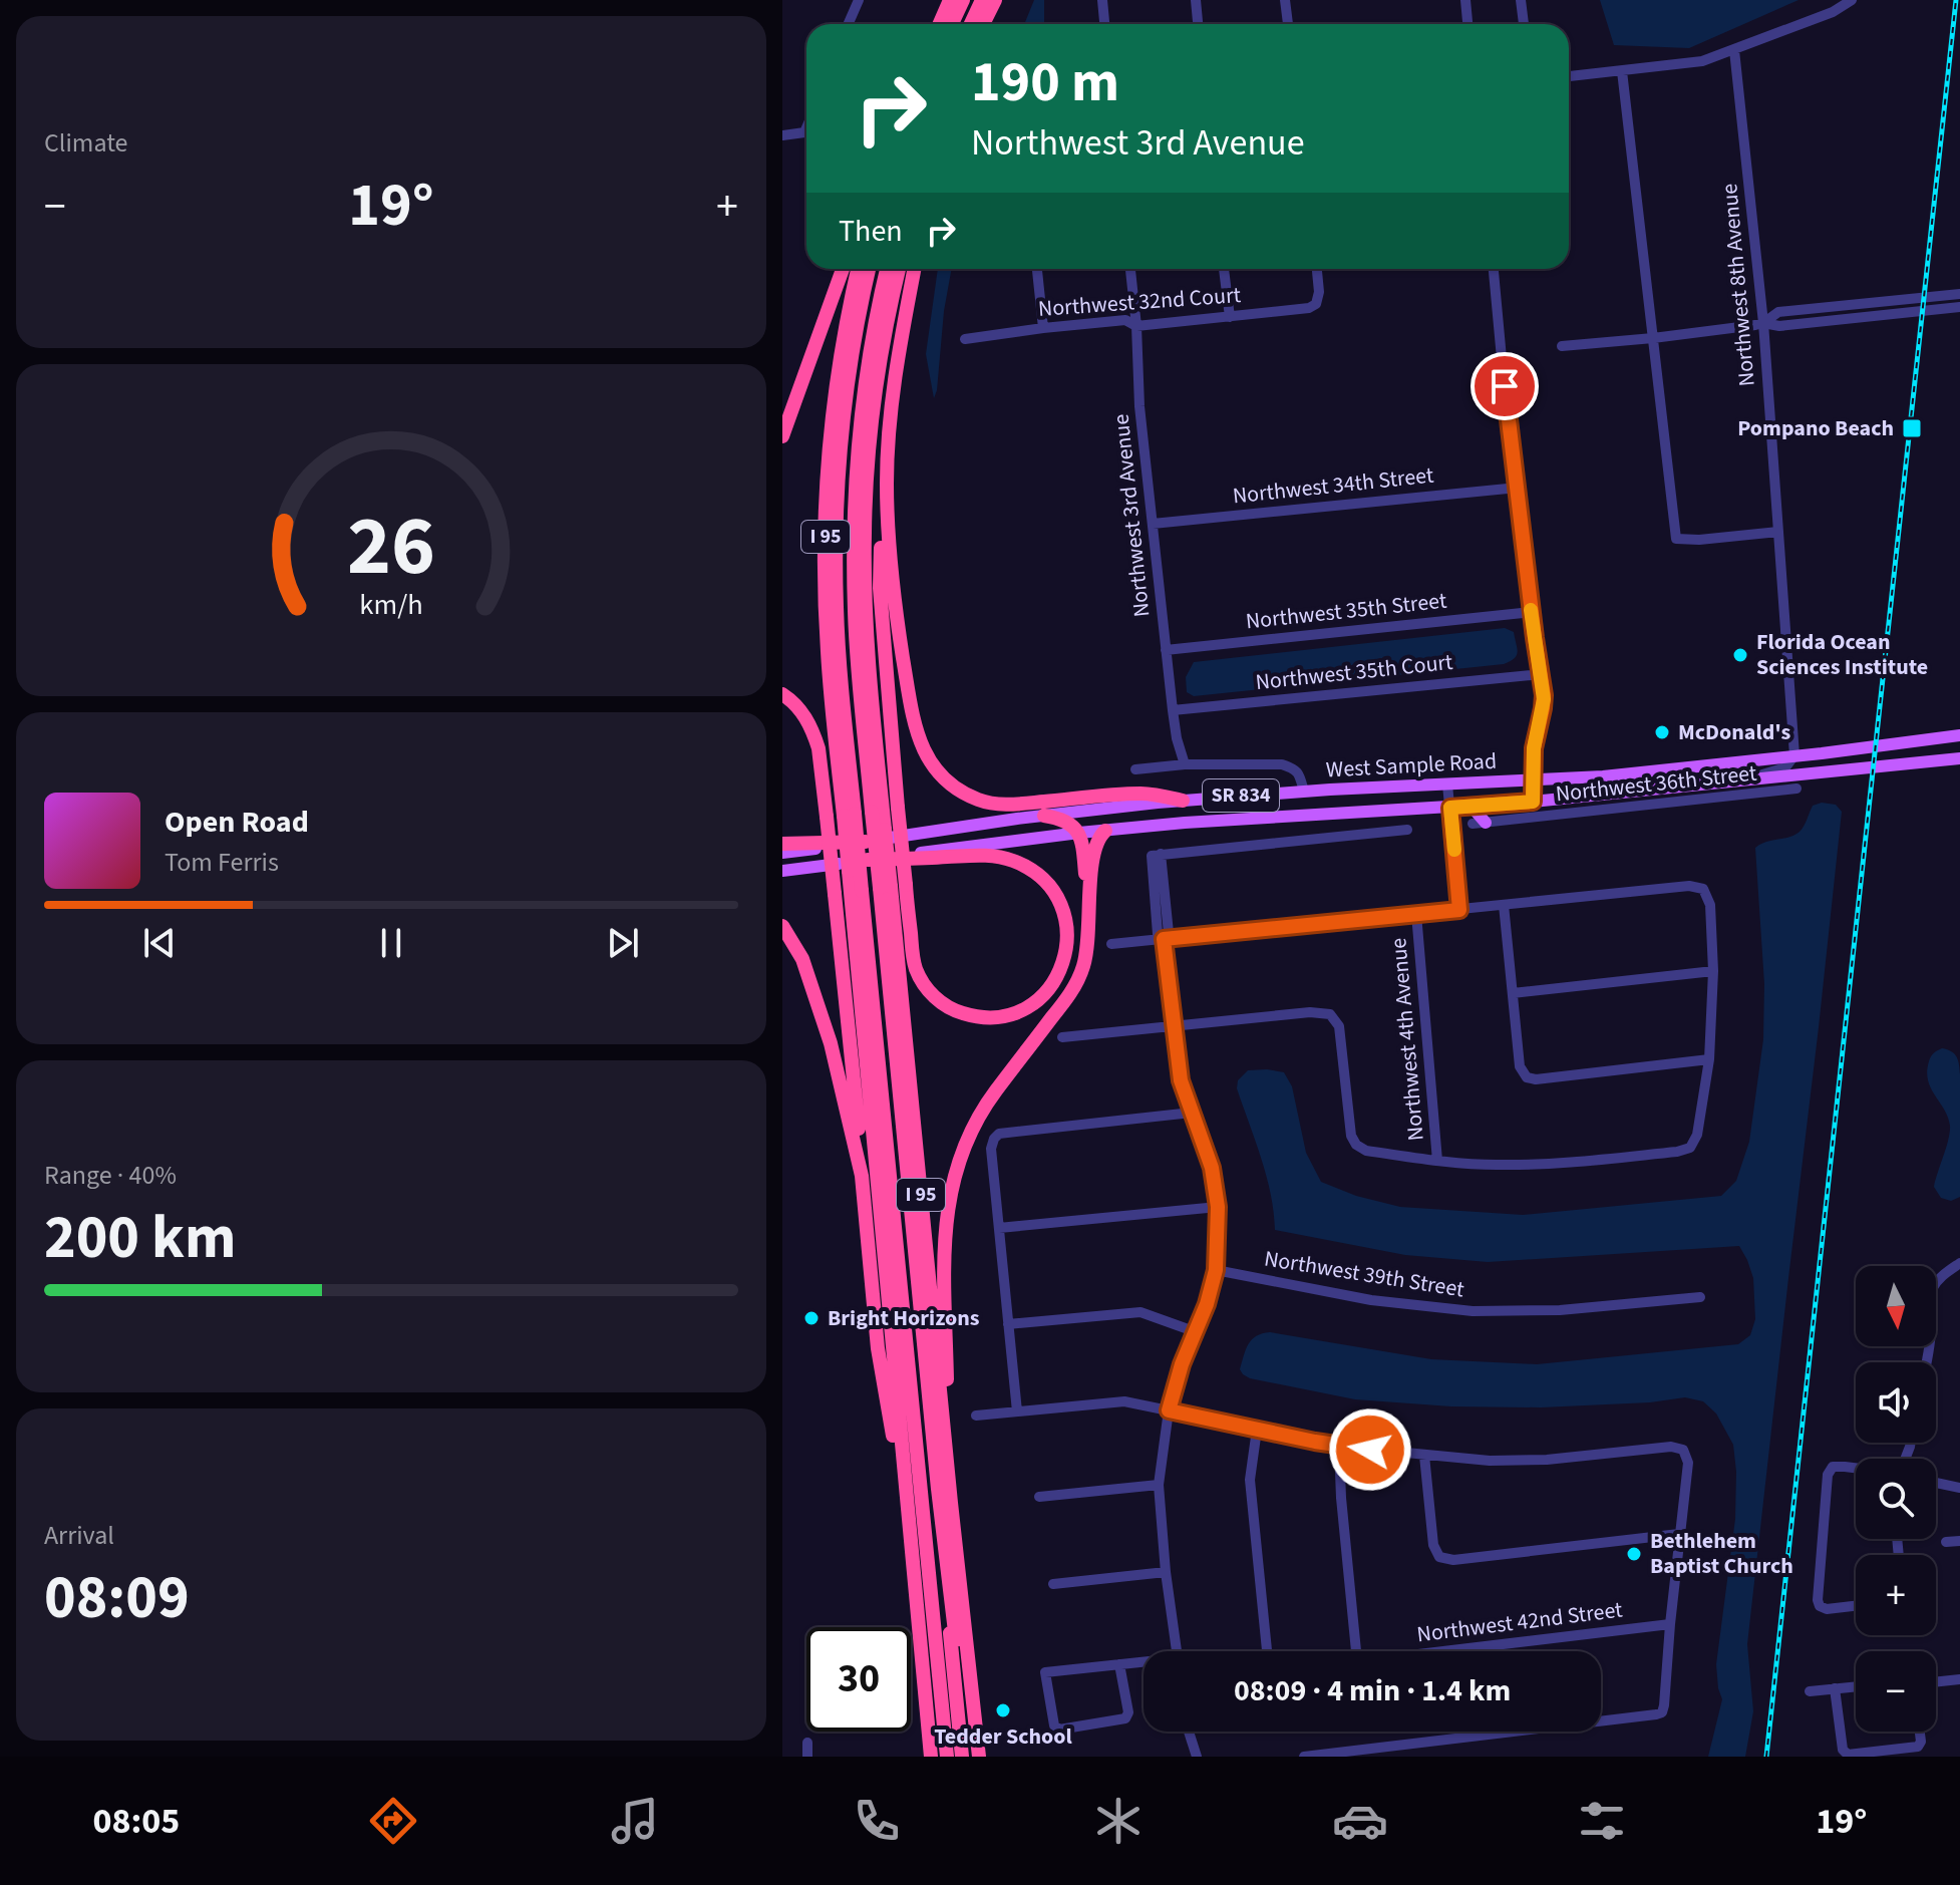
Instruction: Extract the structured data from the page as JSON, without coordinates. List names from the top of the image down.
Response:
{
  "streets": {
    "highway": ["I 95"],
    "main road": ["West Sample Road", "SR 834"],
    "street": [
      "Northwest 8th Avenue",
      "Northwest 32nd Court",
      "Northwest 34th Street",
      "Northwest 3rd Avenue",
      "Northwest 35th Street",
      "Northwest 35th Court",
      "Northwest 36th Street",
      "Northwest 4th Avenue",
      "Northwest 39th Street",
      "Northwest 42nd Street"
    ]
  },
  "crossings": [
    ["Northwest 8th Avenue", "West Sample Road"],
    ["Northwest 32nd Court", "Northwest 3rd Avenue"],
    ["Northwest 34th Street", "Northwest 3rd Avenue"],
    ["Northwest 3rd Avenue", "Northwest 35th Street"],
    ["Northwest 3rd Avenue", "Northwest 35th Court"],
    ["West Sample Road", "SR 834"]
  ],
  "places": {
    "transit": ["Pompano Beach"],
    "other": [
      "Florida Ocean Sciences Institute",
      "McDonald's",
      "Bright Horizons",
      "Bethlehem Baptist Church",
      "Tedder School"
    ]
  },
  "north": "bottom",
  "page": {
    "tile": [
      "Climate",
      ["Range · 40%", "200 km"],
      ["Arrival", "08:09"]
    ],
    "turn": ["190 m", "Northwest 3rd Avenue"],
    "heat": ["−", "19°", "+"],
    "then": "Then",
    "song": ["Open Road", "Tom Ferris"],
    "map_buttons": ["+", "−"],
    "limit": "30",
    "trip": "08:09 · 4 min · 1.4 km",
    "tabs": ["08:05", "19°"],
    "gauge": ["26", "km/h"]
  }
}
